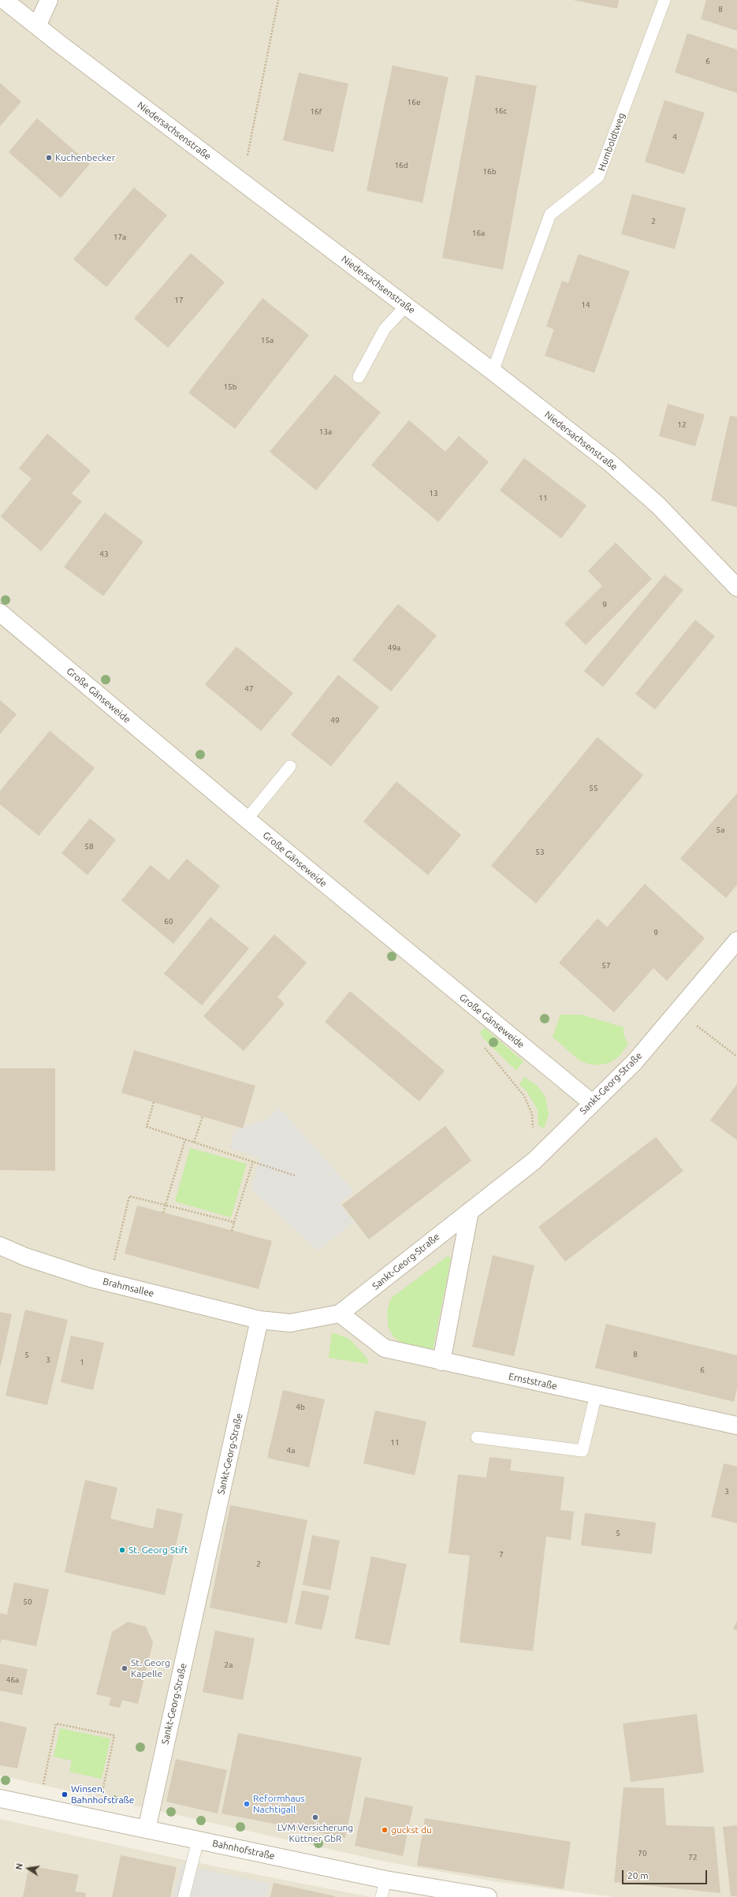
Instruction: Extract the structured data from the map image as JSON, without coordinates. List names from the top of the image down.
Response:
{
  "streets": {
    "street": [
      "Niedersachsenstraße",
      "Große Gänseweide",
      "Sankt-Georg-Straße",
      "Brahmsallee",
      "Ernststraße",
      "Bahnhofstraße"
    ],
    "lane": ["Humboldtweg"]
  },
  "crossings": [
    ["Niedersachsenstraße", "Humboldtweg"],
    ["Große Gänseweide", "Sankt-Georg-Straße"],
    ["Sankt-Georg-Straße", "Brahmsallee"],
    ["Sankt-Georg-Straße", "Ernststraße"],
    ["Sankt-Georg-Straße", "Bahnhofstraße"]
  ],
  "places": [
    "Kuchenbecker",
    "St. Georg Stift",
    "St. Georg Kapelle",
    "Winsen, Bahnhofstraße",
    "Reformhaus Nachtigall",
    "LVM Versicherung Küttner GbR",
    "guckst du"
  ],
  "house_numbers": [
    "8",
    "6",
    "16e",
    "16c",
    "16f",
    "4",
    "16d",
    "16b",
    "2",
    "16a",
    "17a",
    "17",
    "14",
    "15a",
    "15b",
    "12",
    "13a",
    "13",
    "11",
    "43",
    "9",
    "49a",
    "47",
    "49",
    "55",
    "5a",
    "58",
    "53",
    "60",
    "9",
    "57",
    "8",
    "5",
    "3",
    "1",
    "6",
    "4b",
    "11",
    "4a",
    "3",
    "5",
    "7",
    "2",
    "50",
    "2a",
    "46a",
    "70",
    "72"
  ],
  "scale_bar": "20 m",
  "north": "left"
}
